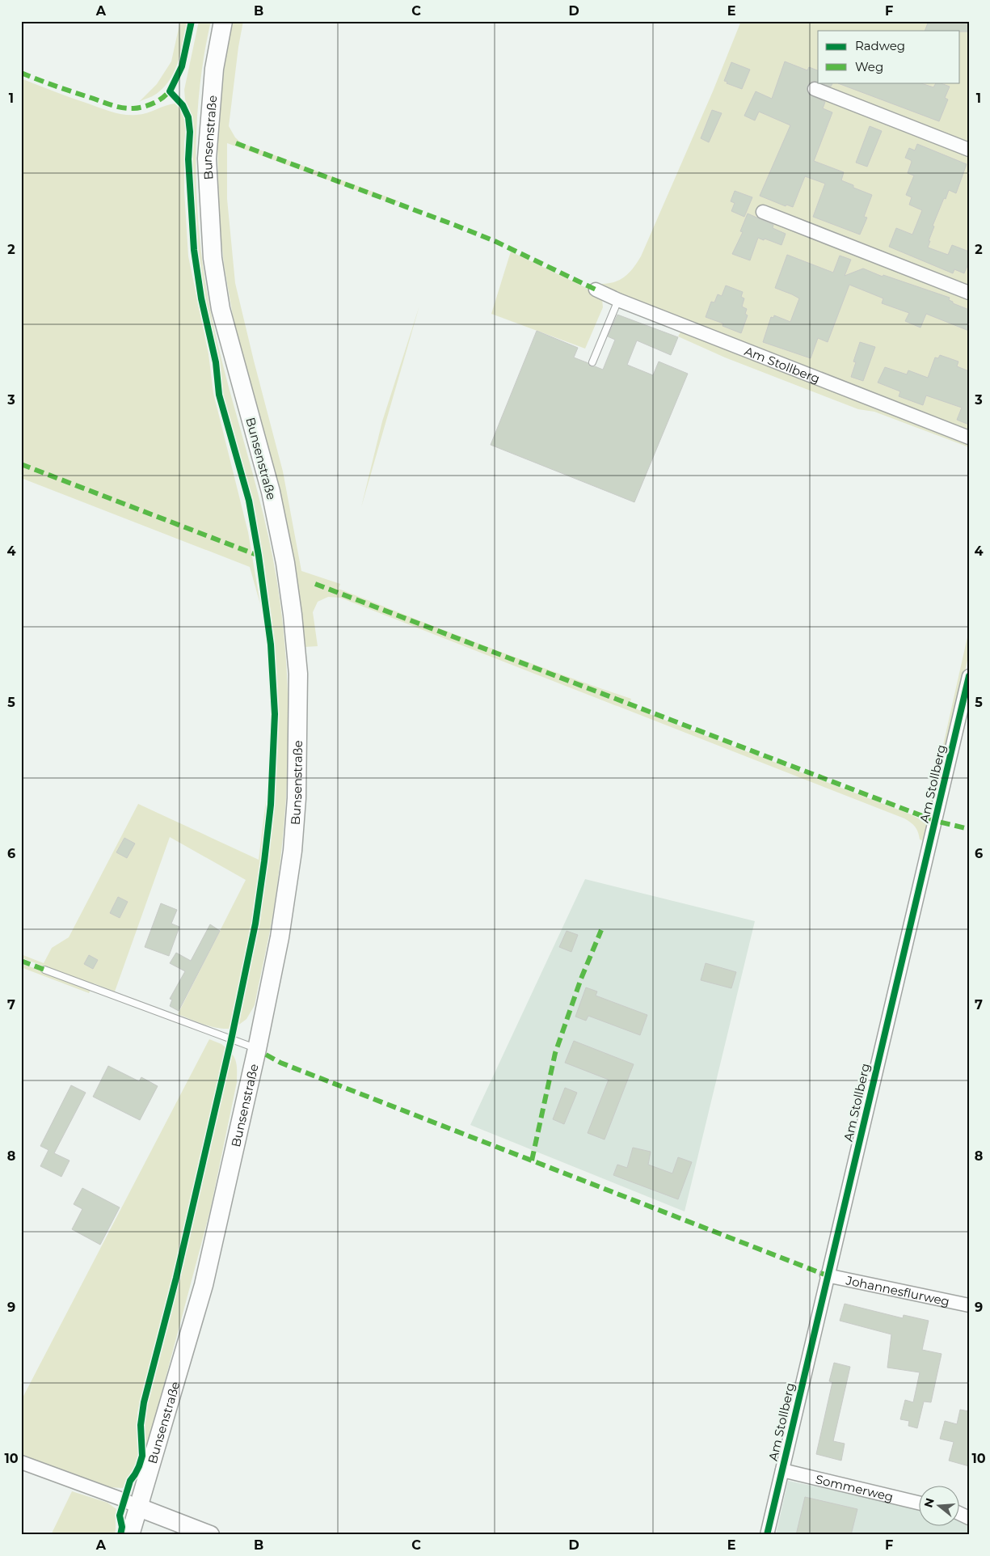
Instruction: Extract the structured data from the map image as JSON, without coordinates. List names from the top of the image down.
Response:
{
  "streets": {
    "main road": ["Bunsenstraße"],
    "street": ["Am Stollberg", "Johannesflurweg", "Sommerweg"]
  },
  "crossings": [
    ["Am Stollberg", "Johannesflurweg"],
    ["Am Stollberg", "Sommerweg"]
  ],
  "legend": ["Radweg", "Weg"],
  "north": "left",
  "grid": {
    "columns": [
      "A",
      "B",
      "C",
      "D",
      "E",
      "F"
    ],
    "rows": [
      "1",
      "2",
      "3",
      "4",
      "5",
      "6",
      "7",
      "8",
      "9",
      "10"
    ]
  }
}
